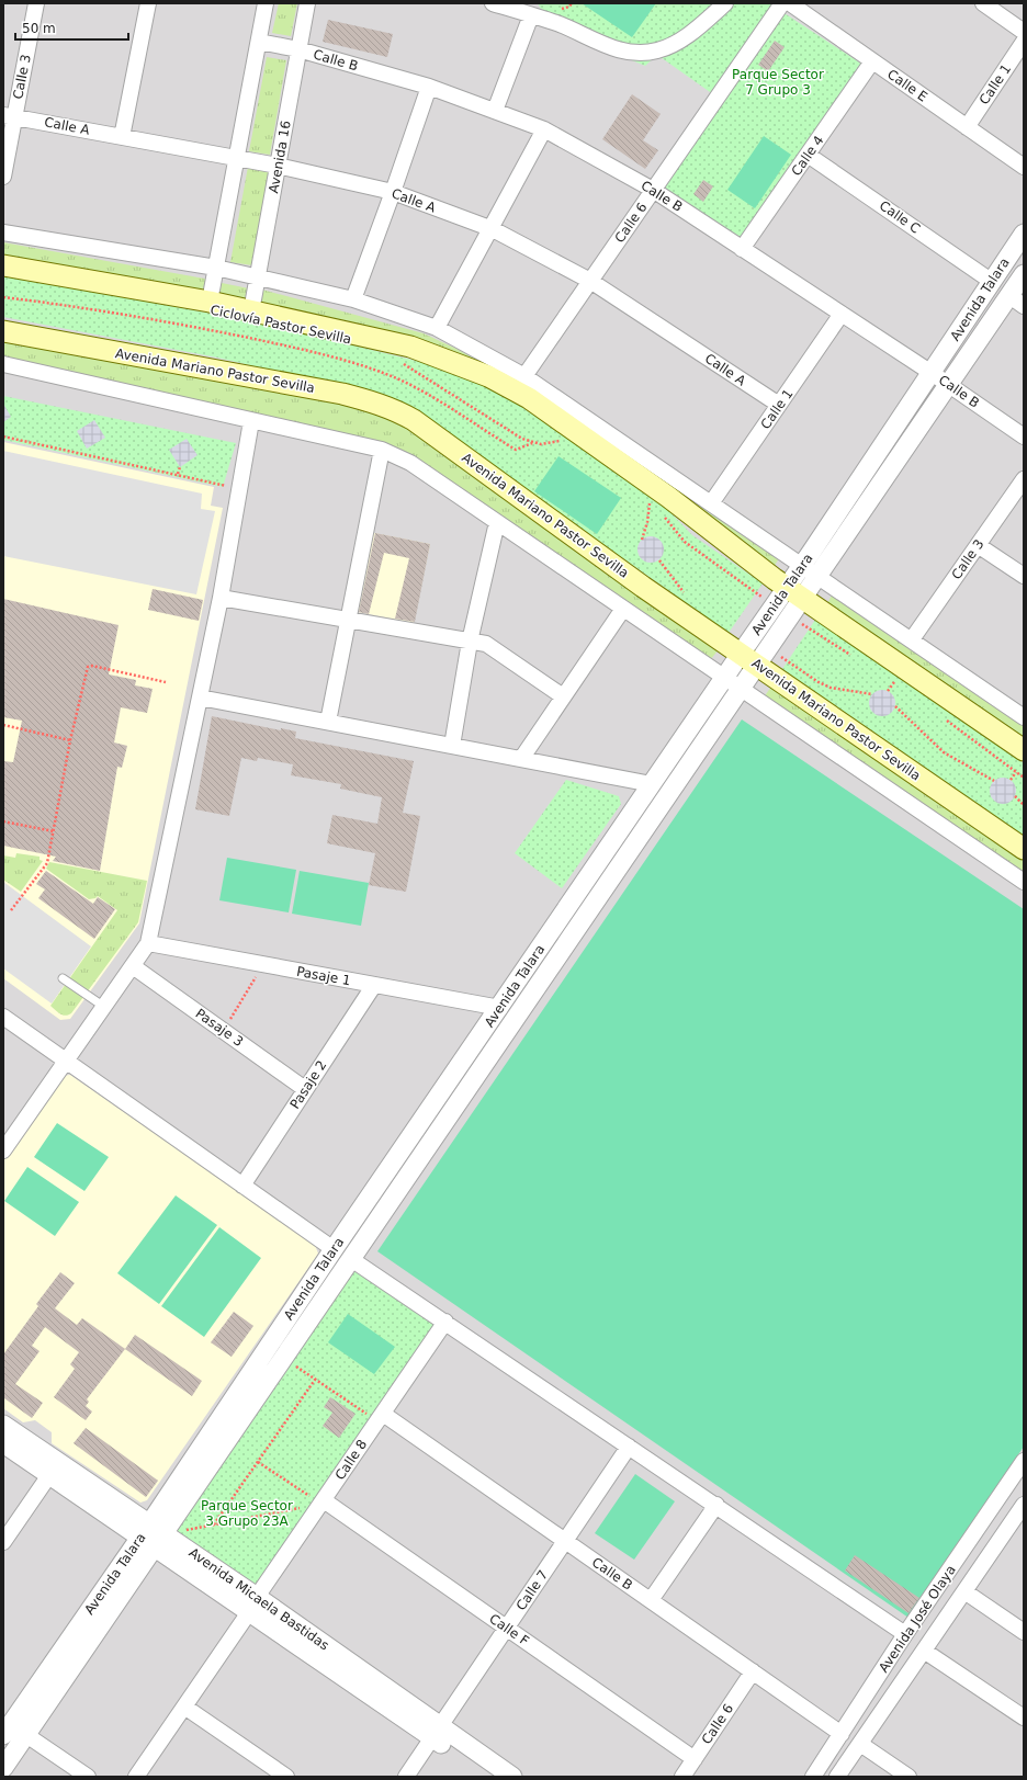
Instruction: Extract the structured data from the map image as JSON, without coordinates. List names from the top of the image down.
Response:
{
  "streets": {
    "main road": ["Avenida Mariano Pastor Sevilla"],
    "street": [
      "Calle B",
      "Calle 3",
      "Calle 1",
      "Calle E",
      "Calle A",
      "Calle 4",
      "Avenida 16",
      "Calle C",
      "Calle 6",
      "Avenida Talara",
      "Pasaje 1",
      "Pasaje 3",
      "Pasaje 2",
      "Calle 8",
      "Calle 7",
      "Avenida Micaela Bastidas",
      "Avenida José Olaya",
      "Calle F"
    ]
  },
  "crossings": [
    ["Calle B", "Calle 1"],
    ["Calle B", "Calle 4"],
    ["Calle B", "Avenida 16"],
    ["Calle B", "Calle 6"],
    ["Calle B", "Avenida Talara"],
    ["Calle B", "Calle 8"],
    ["Calle B", "Calle 7"],
    ["Calle B", "Avenida José Olaya"],
    ["Calle 3", "Calle A"],
    ["Calle 1", "Calle E"],
    ["Calle 1", "Calle A"],
    ["Calle E", "Calle 4"],
    ["Calle A", "Avenida 16"],
    ["Calle A", "Calle 6"],
    ["Calle 4", "Calle C"],
    ["Calle C", "Avenida Talara"],
    ["Calle 6", "Calle F"],
    ["Avenida Talara", "Avenida Mariano Pastor Sevilla"],
    ["Avenida Talara", "Pasaje 1"],
    ["Avenida Talara", "Avenida Micaela Bastidas"],
    ["Pasaje 1", "Pasaje 2"],
    ["Pasaje 3", "Pasaje 2"],
    ["Calle 8", "Avenida Micaela Bastidas"],
    ["Calle 8", "Calle F"],
    ["Calle 7", "Avenida Micaela Bastidas"],
    ["Calle 7", "Calle F"]
  ],
  "parks": ["Parque Sector 7 Grupo 3", "Parque Sector 3 Grupo 23A"],
  "scale_bar": "50 m"
}
